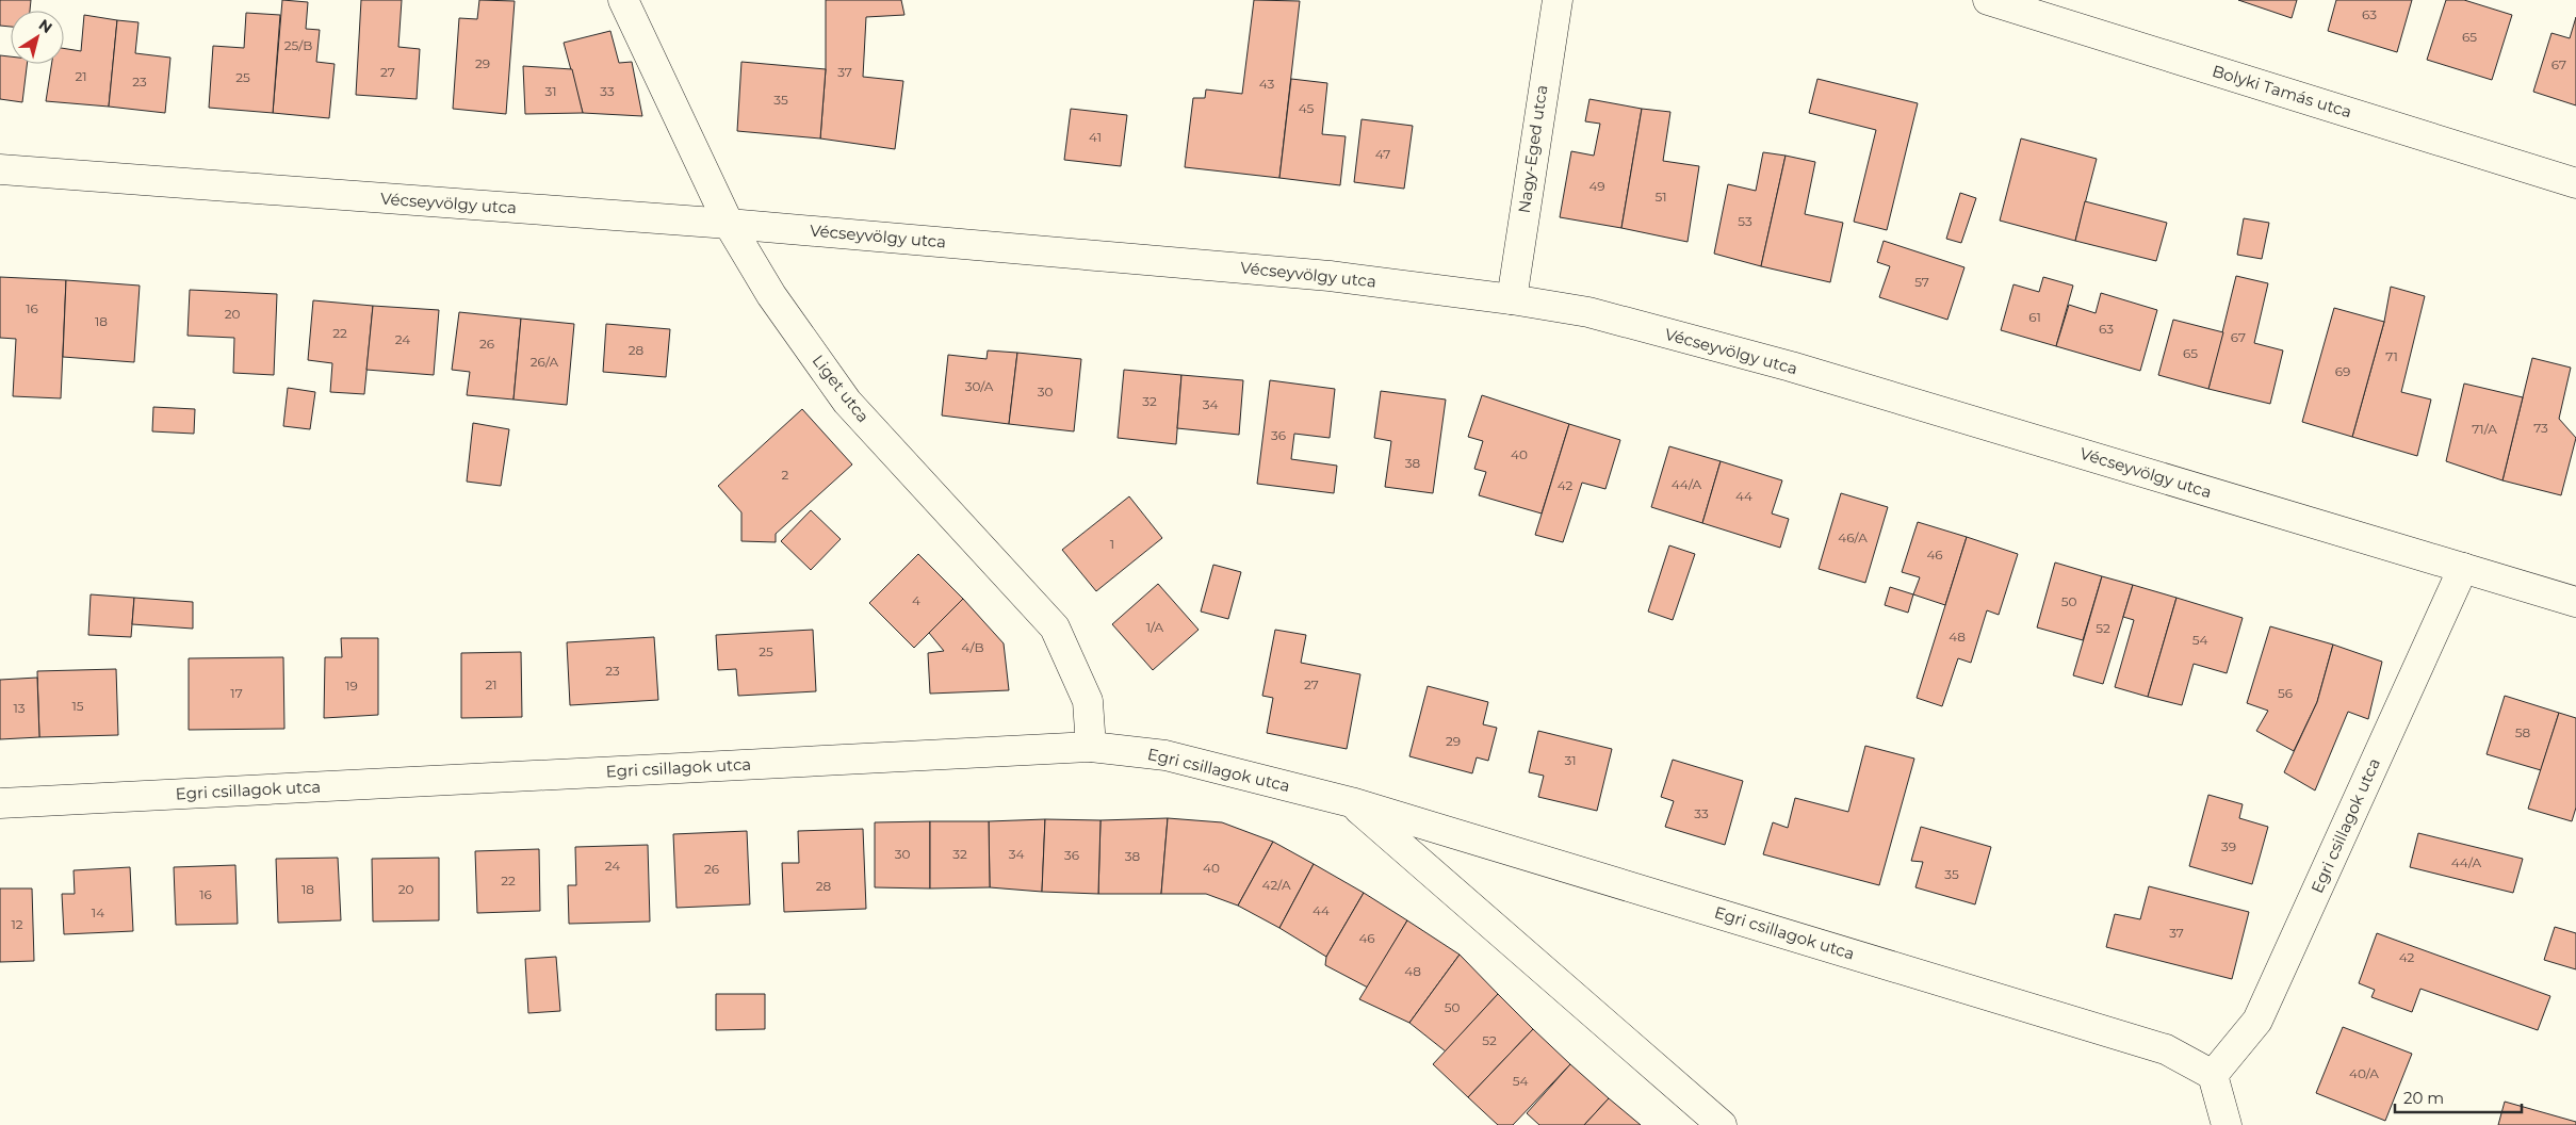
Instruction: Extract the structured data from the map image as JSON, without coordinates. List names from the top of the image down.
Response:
{
  "streets": {
    "street": [
      "Bolyki Tamás utca",
      "Nagy-Eged utca",
      "Vécseyvölgy utca",
      "Liget utca",
      "Egri csillagok utca"
    ]
  },
  "crossings": [
    ["Nagy-Eged utca", "Vécseyvölgy utca"],
    ["Vécseyvölgy utca", "Liget utca"],
    ["Vécseyvölgy utca", "Egri csillagok utca"],
    ["Liget utca", "Egri csillagok utca"]
  ],
  "house_numbers": [
    "63",
    "65",
    "25/B",
    "29",
    "67",
    "27",
    "37",
    "21",
    "25",
    "23",
    "43",
    "31",
    "33",
    "35",
    "45",
    "41",
    "47",
    "49",
    "51",
    "53",
    "57",
    "16",
    "20",
    "61",
    "18",
    "63",
    "22",
    "67",
    "24",
    "26",
    "28",
    "65",
    "71",
    "26/A",
    "69",
    "30/A",
    "30",
    "32",
    "34",
    "73",
    "71/A",
    "36",
    "40",
    "38",
    "2",
    "44/A",
    "42",
    "44",
    "46/A",
    "1",
    "46",
    "4",
    "50",
    "1/A",
    "52",
    "48",
    "54",
    "4/B",
    "25",
    "23",
    "21",
    "27",
    "19",
    "17",
    "56",
    "15",
    "13",
    "58",
    "29",
    "31",
    "33",
    "39",
    "30",
    "32",
    "34",
    "36",
    "38",
    "44/A",
    "24",
    "40",
    "26",
    "35",
    "22",
    "42/A",
    "28",
    "18",
    "20",
    "16",
    "44",
    "14",
    "12",
    "37",
    "46",
    "42",
    "48",
    "50",
    "52",
    "40/A",
    "54"
  ],
  "scale_bar": "20 m",
  "north": "top right"
}
